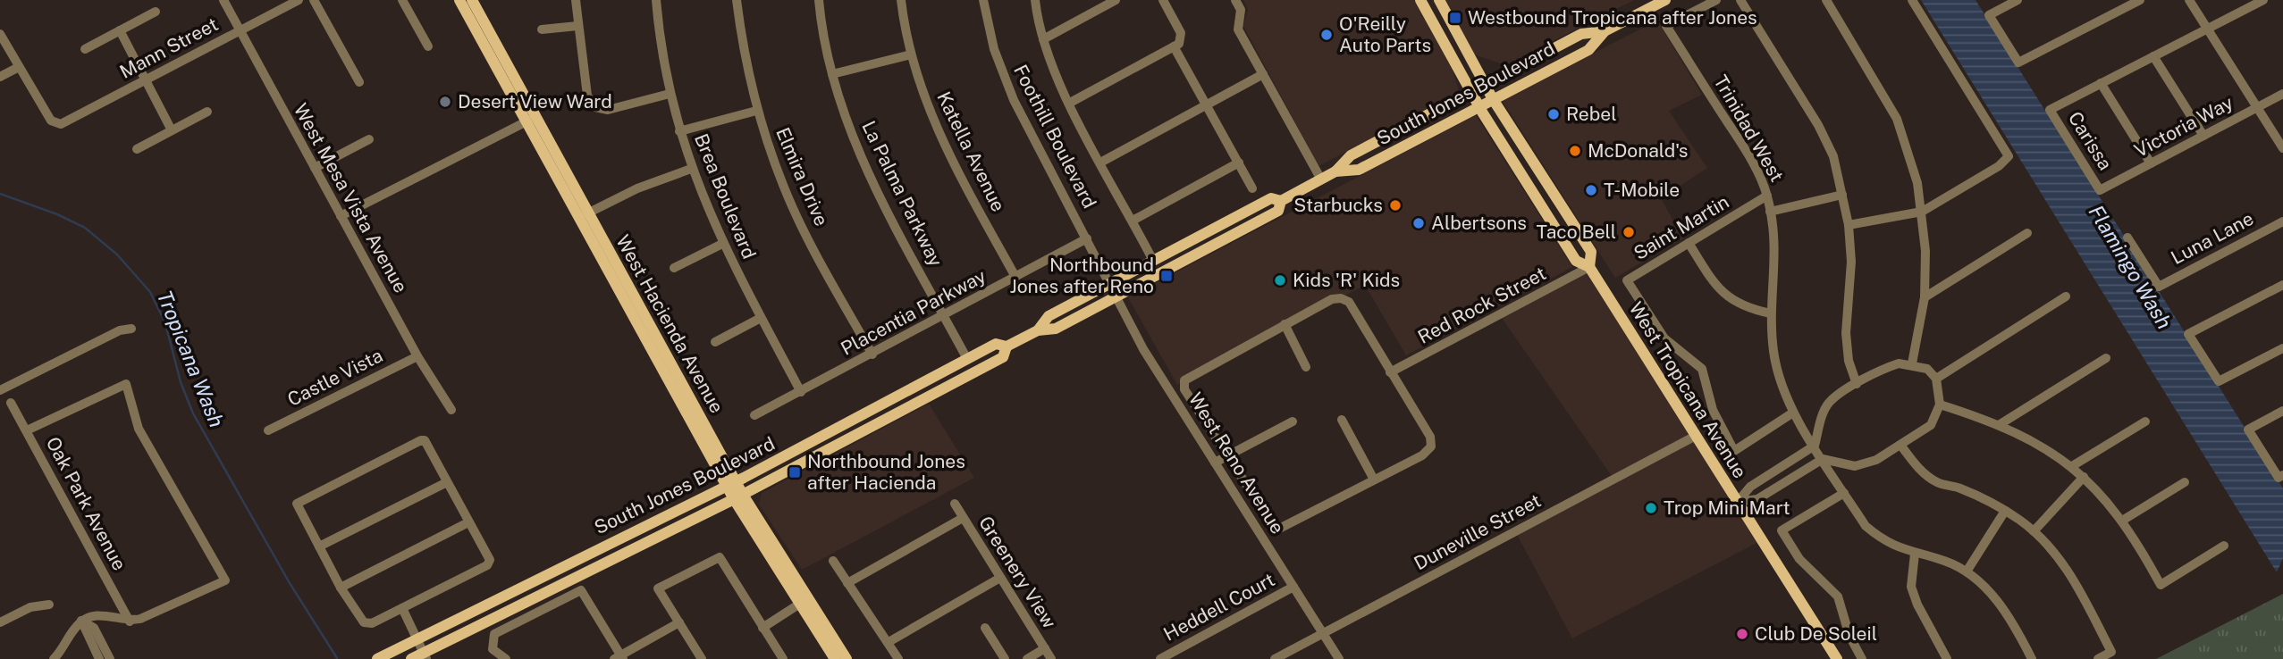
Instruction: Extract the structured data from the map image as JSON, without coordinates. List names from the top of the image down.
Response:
{
  "streets": {
    "main road": ["South Jones Boulevard", "West Hacienda Avenue", "West Tropicana Avenue"],
    "street": [
      "Mann Street",
      "Victoria Way",
      "Trinidad West",
      "Foothill Boulevard",
      "Carissa",
      "Katella Avenue",
      "Elmira Drive",
      "La Palma Parkway",
      "Brea Boulevard",
      "West Mesa Vista Avenue",
      "Saint Martin",
      "Luna Lane",
      "Red Rock Street",
      "Placentia Parkway",
      "Castle Vista",
      "West Reno Avenue",
      "Oak Park Avenue",
      "Duneville Street",
      "Greenery View",
      "Heddell Court"
    ]
  },
  "crossings": [
    ["Mann Street", "West Mesa Vista Avenue"],
    ["South Jones Boulevard", "Foothill Boulevard"],
    ["South Jones Boulevard", "La Palma Parkway"],
    ["South Jones Boulevard", "West Hacienda Avenue"],
    ["South Jones Boulevard", "West Tropicana Avenue"],
    ["South Jones Boulevard", "West Reno Avenue"],
    ["Victoria Way", "Carissa"],
    ["Trinidad West", "Saint Martin"],
    ["Foothill Boulevard", "Placentia Parkway"],
    ["Foothill Boulevard", "West Reno Avenue"],
    ["Katella Avenue", "Placentia Parkway"],
    ["Elmira Drive", "Placentia Parkway"],
    ["La Palma Parkway", "Placentia Parkway"],
    ["Brea Boulevard", "Placentia Parkway"],
    ["West Mesa Vista Avenue", "Castle Vista"],
    ["Red Rock Street", "West Tropicana Avenue"],
    ["West Tropicana Avenue", "Duneville Street"],
    ["West Reno Avenue", "Duneville Street"],
    ["West Reno Avenue", "Heddell Court"]
  ],
  "water": ["Flamingo Wash", "Tropicana Wash"],
  "places": {
    "transit": ["Westbound Tropicana after Jones", "Northbound Jones after Reno", "Northbound Jones after Hacienda"],
    "other": [
      "O'Reilly Auto Parts",
      "Desert View Ward",
      "Rebel",
      "McDonald's",
      "T-Mobile",
      "Starbucks",
      "Albertsons",
      "Taco Bell",
      "Kids 'R' Kids",
      "Trop Mini Mart",
      "Club De Soleil"
    ]
  }
}
